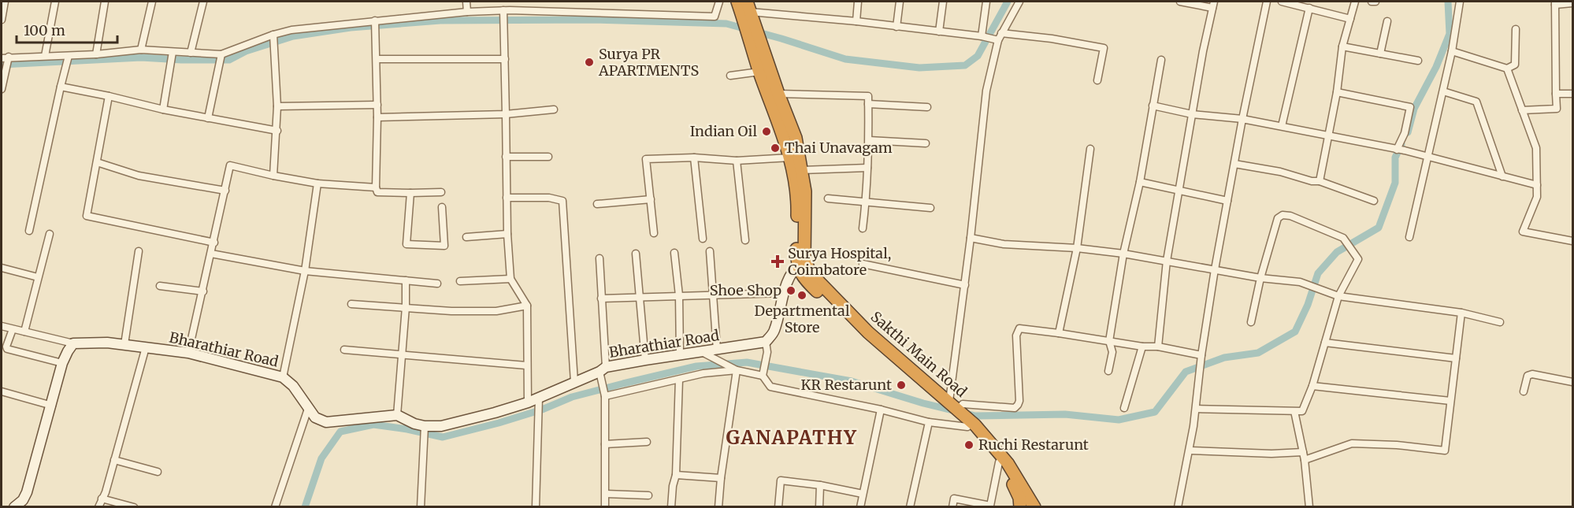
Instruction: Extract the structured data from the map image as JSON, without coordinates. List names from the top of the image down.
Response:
{
  "streets": {
    "highway": ["Sakthi Main Road"],
    "main road": ["Bharathiar Road"]
  },
  "districts": ["GANAPATHY"],
  "places": {
    "other": [
      "Surya PR APARTMENTS",
      "Indian Oil",
      "Thai Unavagam",
      "Shoe Shop",
      "Departmental Store",
      "KR Restarunt",
      "Ruchi Restarunt"
    ],
    "health": ["Surya Hospital, Coimbatore"]
  },
  "scale_bar": "100 m"
}
